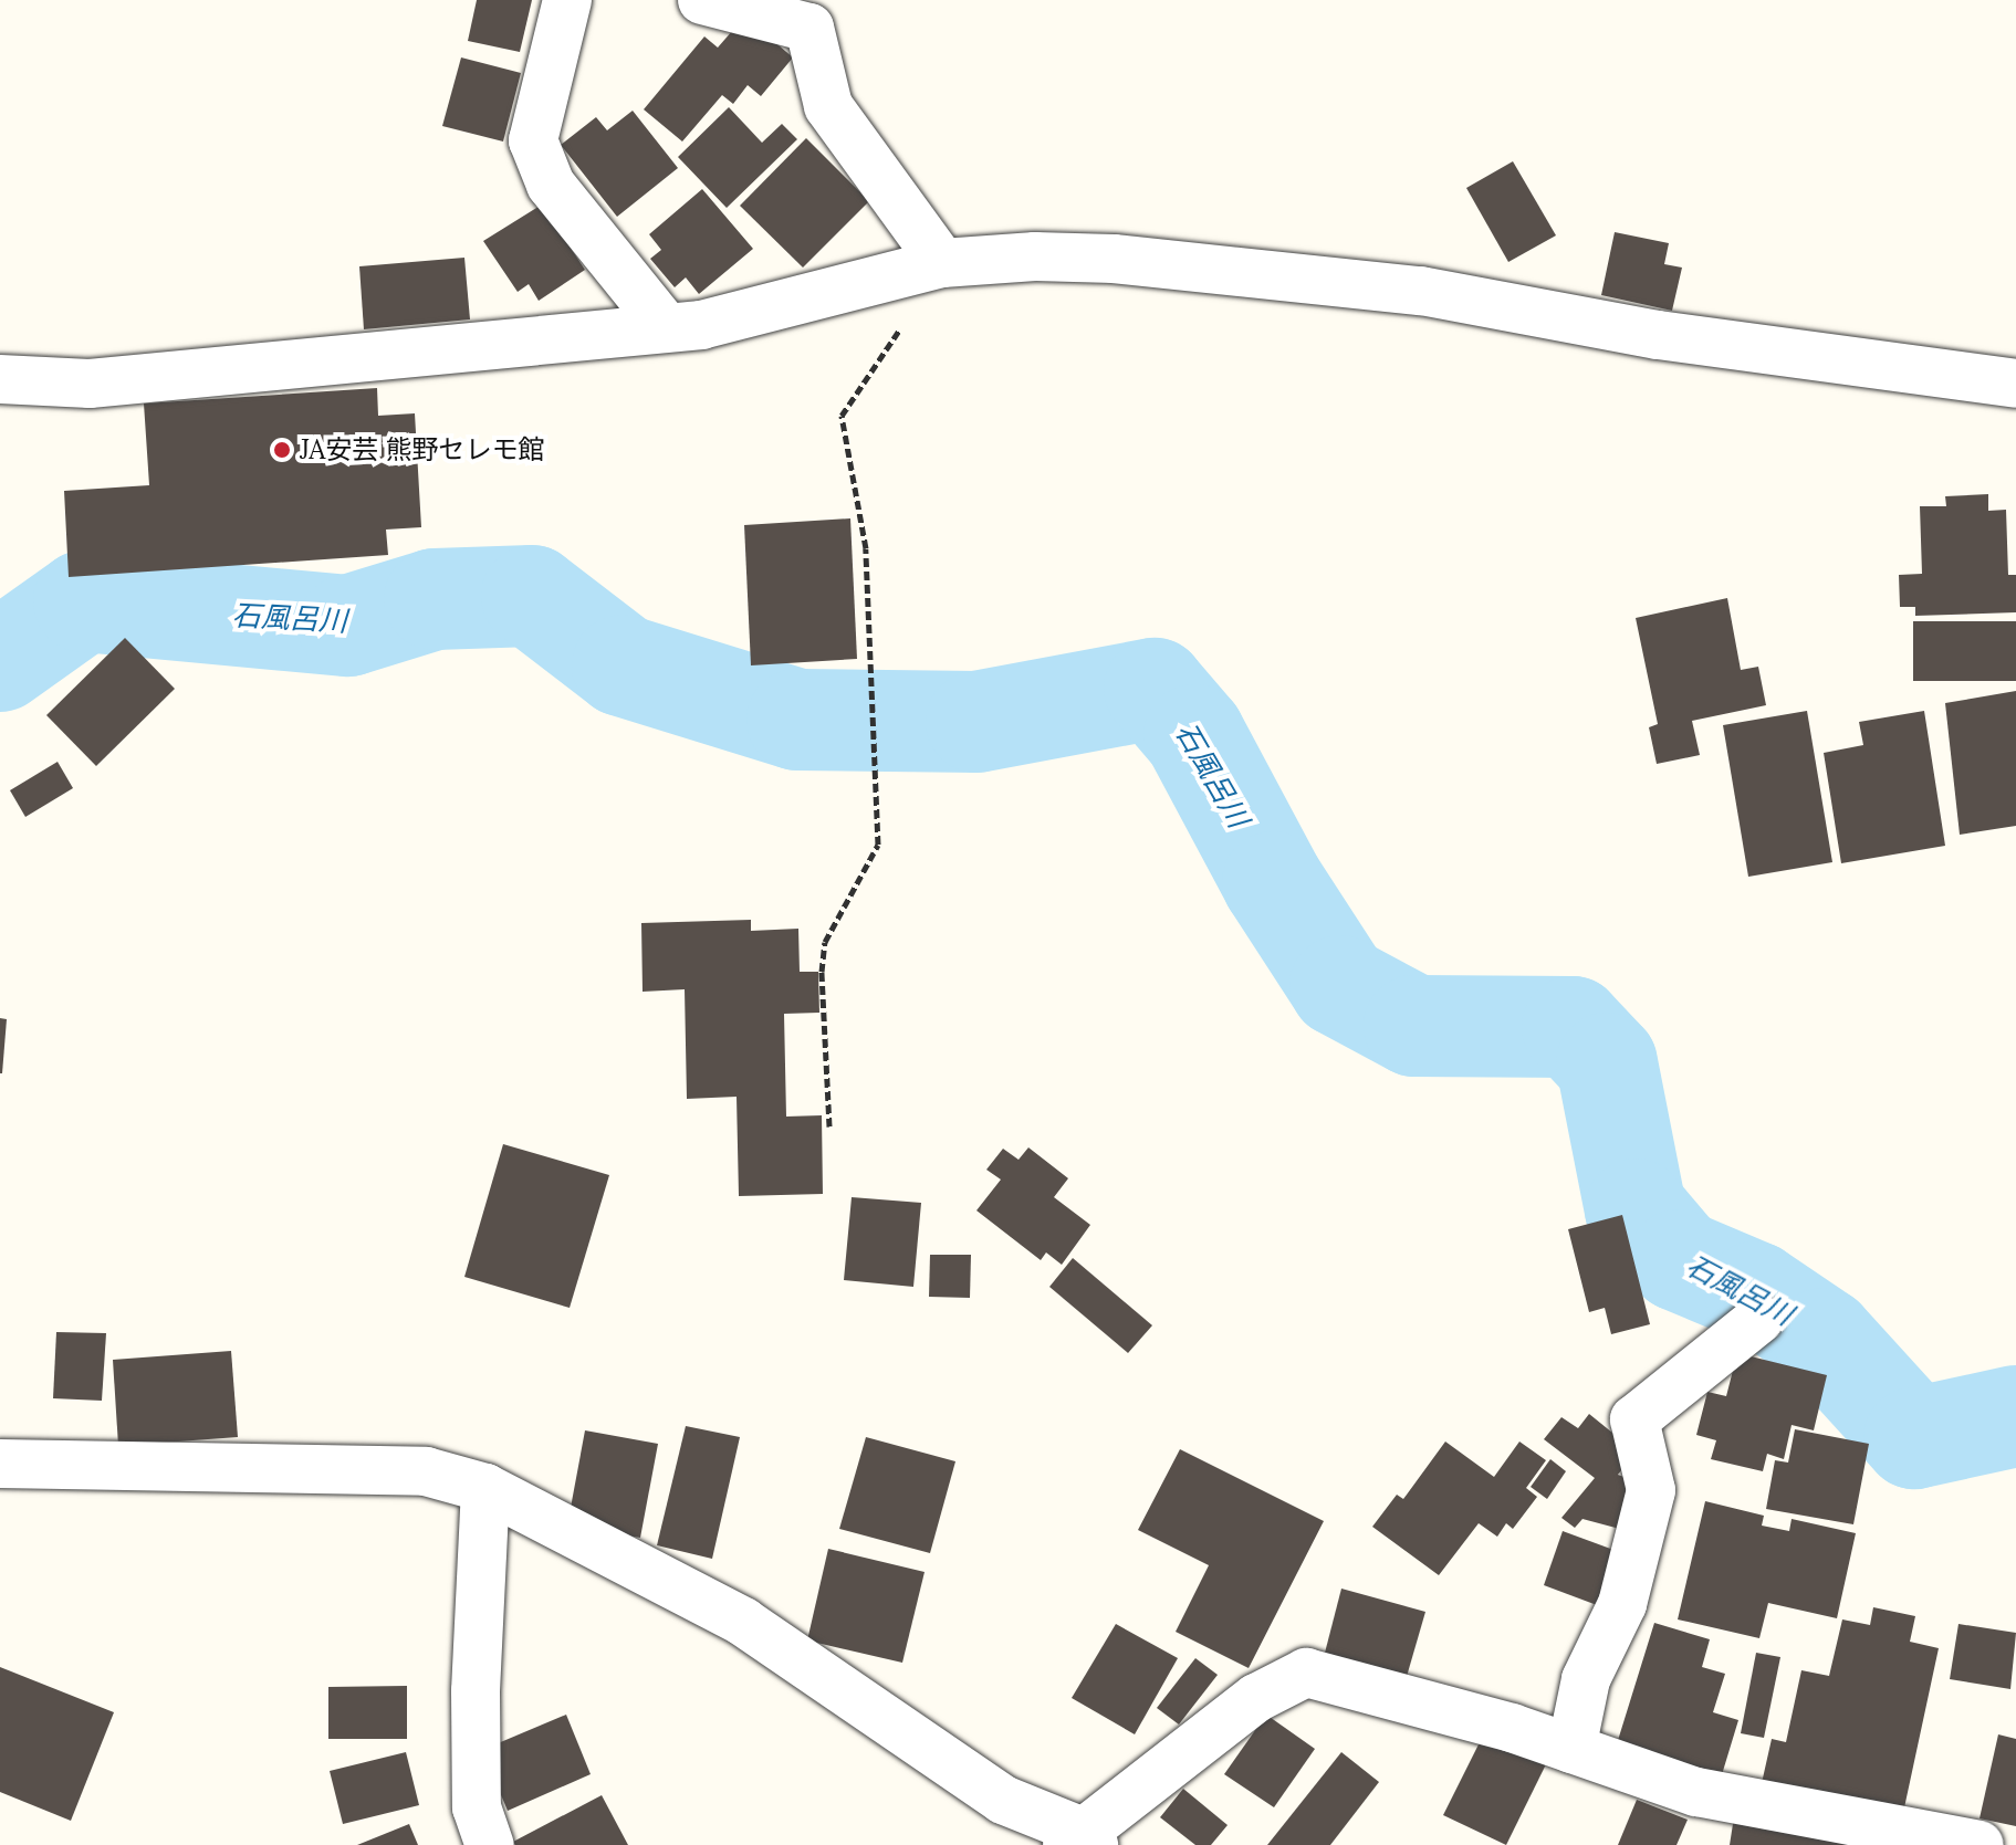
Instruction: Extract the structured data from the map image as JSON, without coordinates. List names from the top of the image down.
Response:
{
  "water": ["石風呂川"],
  "places": ["JA安芸 熊野セレモ館"]
}
